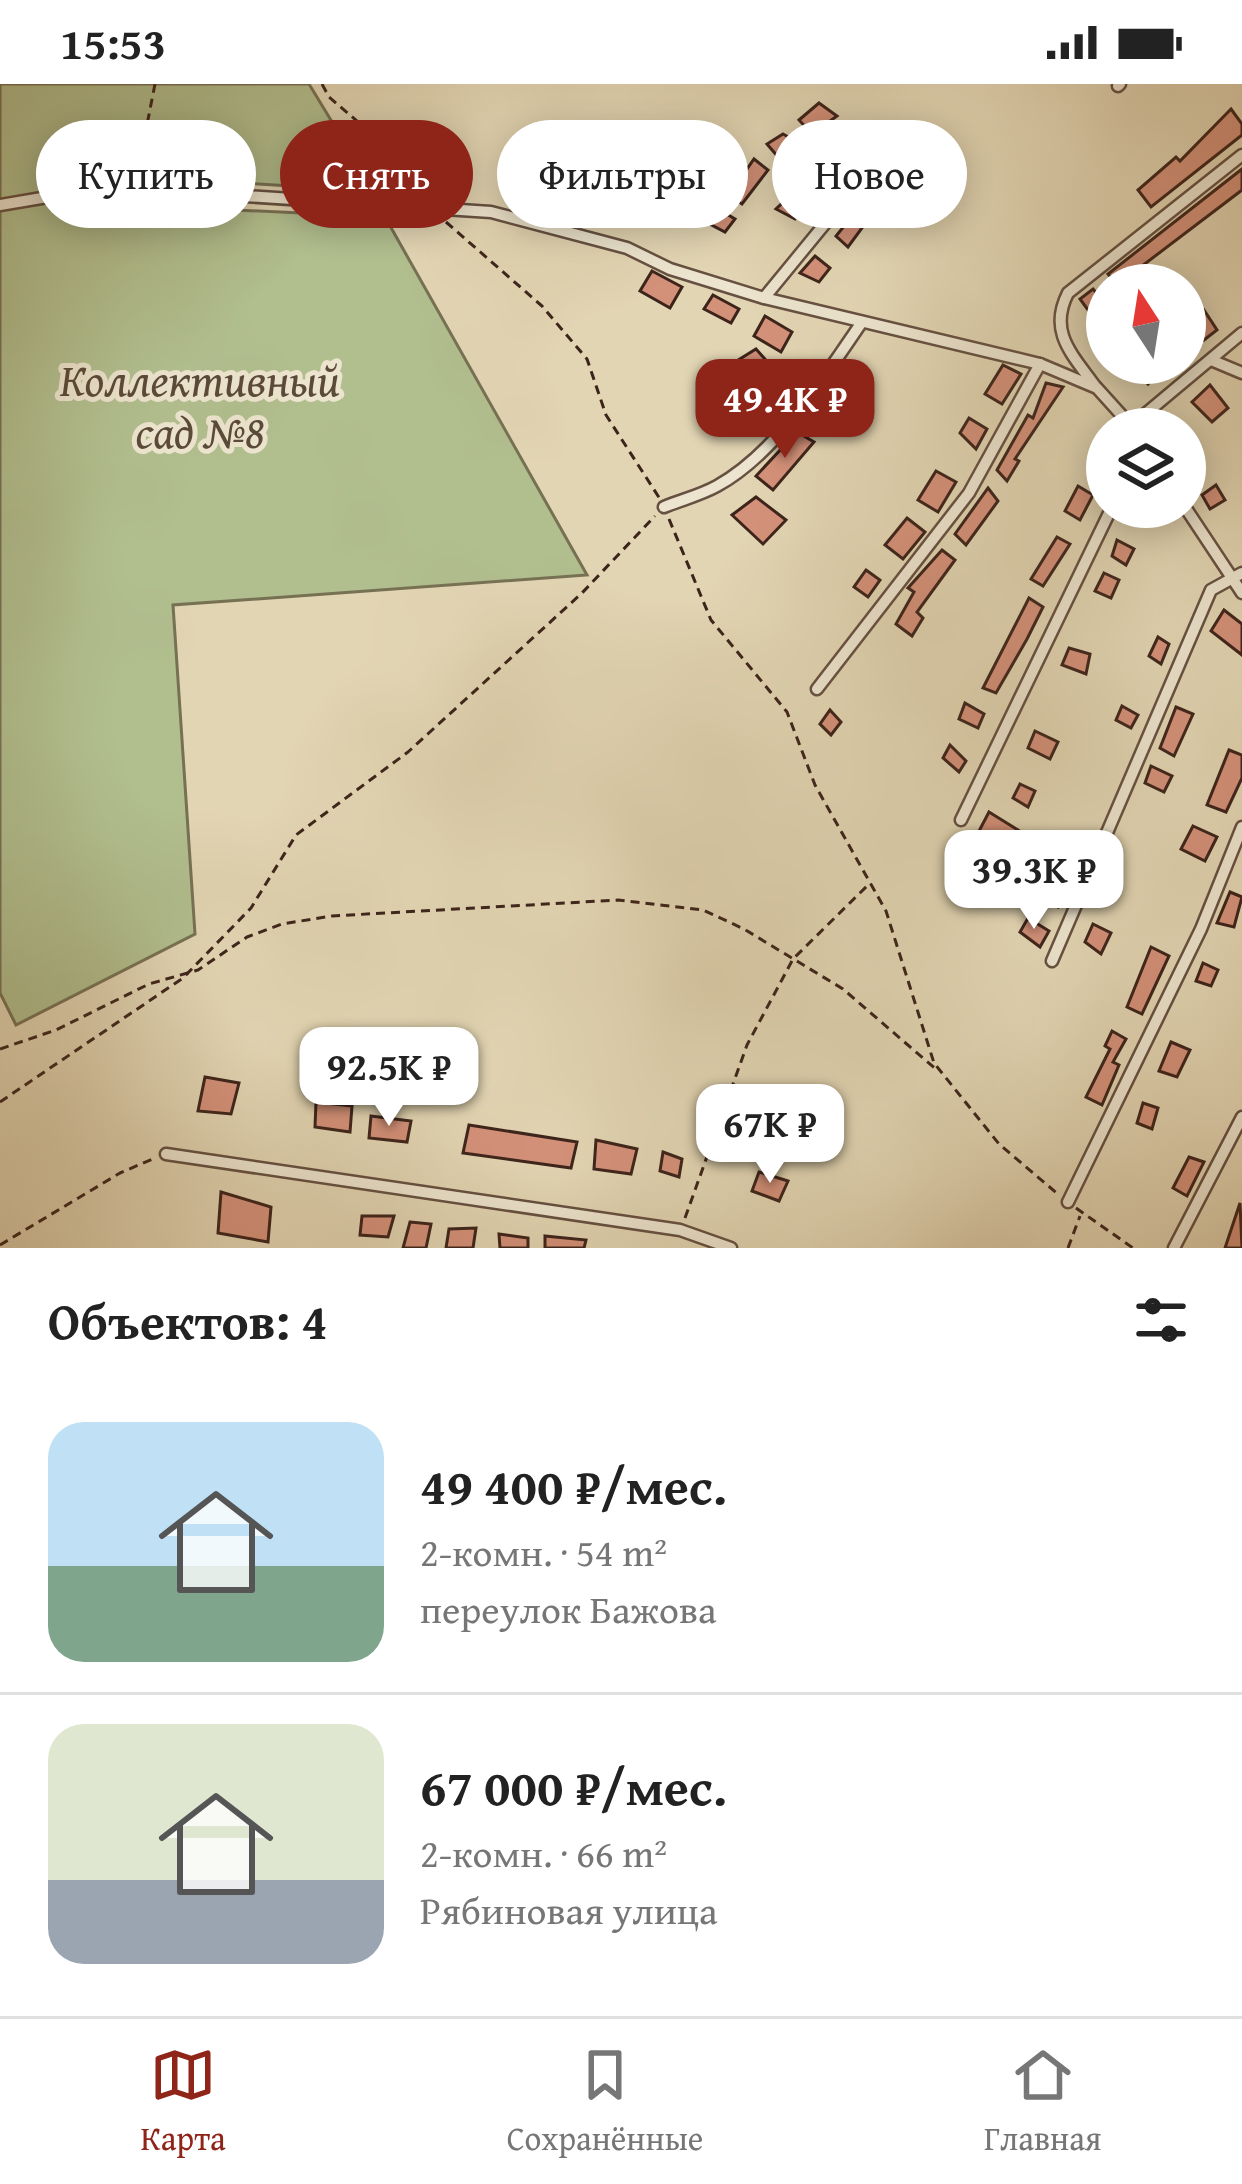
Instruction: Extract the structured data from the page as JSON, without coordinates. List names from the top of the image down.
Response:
{
  "parks": ["Коллективный сад №8"],
  "north": "top",
  "page": {
    "status": "15:53",
    "chip": [
      "Купить",
      "Снять",
      "Фильтры",
      "Новое"
    ],
    "price": [
      "49.4K ₽",
      "39.3K ₽",
      "92.5K ₽",
      "67K ₽"
    ],
    "heading": "Объектов: 4",
    "list": [
      {
        "name": "49 400 ₽/мес.",
        "note": "2-комн. · 54 m² · переулок Бажова"
      },
      {
        "name": "67 000 ₽/мес.",
        "note": "2-комн. · 66 m² · Рябиновая улица"
      }
    ],
    "tabs": ["Карта", "Сохранённые", "Главная"]
  }
}
